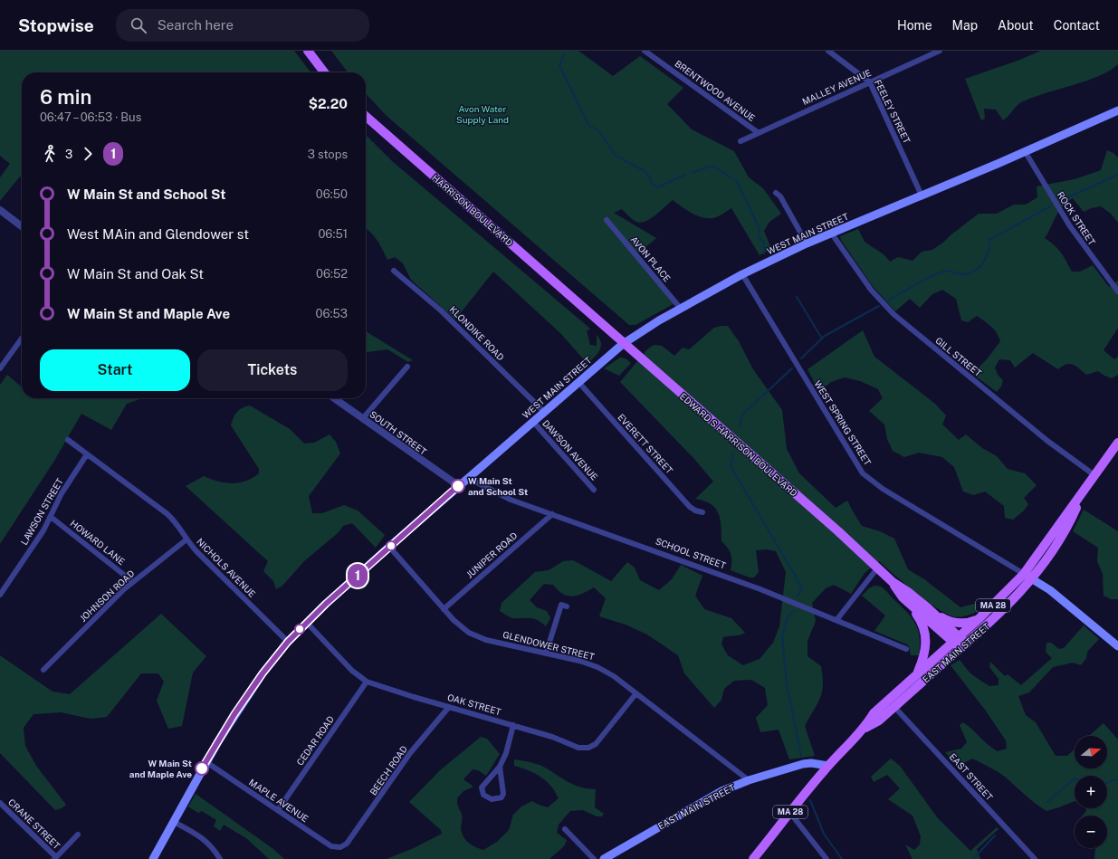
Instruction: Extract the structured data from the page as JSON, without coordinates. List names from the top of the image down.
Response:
{
  "streets": {
    "main road": [
      "HARRISON BOULEVARD",
      "WEST MAIN STREET",
      "EDWARD S HARRISON BOULEVARD",
      "MA 28",
      "EAST MAIN STREET"
    ],
    "street": [
      "MALLEY AVENUE",
      "BRENTWOOD AVENUE",
      "FEELEY STREET",
      "ROCK STREET",
      "AVON PLACE",
      "KLONDIKE ROAD",
      "GILL STREET",
      "WEST SPRING STREET",
      "SOUTH STREET",
      "EVERETT STREET",
      "DAWSON AVENUE",
      "LAWSON STREET",
      "HOWARD LANE",
      "SCHOOL STREET",
      "JUNIPER ROAD",
      "NICHOLS AVENUE",
      "JOHNSON ROAD",
      "GLENDOWER STREET",
      "OAK STREET",
      "CEDAR ROAD",
      "BEECH ROAD",
      "EAST STREET",
      "MAPLE AVENUE",
      "CRANE STREET"
    ]
  },
  "crossings": [
    ["MALLEY AVENUE", "BRENTWOOD AVENUE"],
    ["MALLEY AVENUE", "FEELEY STREET"],
    ["FEELEY STREET", "WEST MAIN STREET"],
    ["HARRISON BOULEVARD", "EDWARD S HARRISON BOULEVARD"],
    ["ROCK STREET", "WEST MAIN STREET"],
    ["WEST MAIN STREET", "AVON PLACE"],
    ["WEST MAIN STREET", "KLONDIKE ROAD"],
    ["WEST MAIN STREET", "GILL STREET"],
    ["WEST MAIN STREET", "WEST SPRING STREET"],
    ["WEST MAIN STREET", "SOUTH STREET"],
    ["WEST MAIN STREET", "EVERETT STREET"],
    ["WEST MAIN STREET", "EDWARD S HARRISON BOULEVARD"],
    ["WEST MAIN STREET", "DAWSON AVENUE"],
    ["WEST MAIN STREET", "SCHOOL STREET"],
    ["WEST MAIN STREET", "NICHOLS AVENUE"],
    ["WEST MAIN STREET", "GLENDOWER STREET"],
    ["WEST MAIN STREET", "OAK STREET"],
    ["WEST MAIN STREET", "MAPLE AVENUE"],
    ["GILL STREET", "EAST MAIN STREET"],
    ["WEST SPRING STREET", "EAST MAIN STREET"],
    ["EDWARD S HARRISON BOULEVARD", "EAST MAIN STREET"],
    ["LAWSON STREET", "HOWARD LANE"],
    ["LAWSON STREET", "NICHOLS AVENUE"],
    ["HOWARD LANE", "JOHNSON ROAD"],
    ["SCHOOL STREET", "JUNIPER ROAD"],
    ["JUNIPER ROAD", "GLENDOWER STREET"],
    ["NICHOLS AVENUE", "JOHNSON ROAD"],
    ["MA 28", "EAST MAIN STREET"],
    ["GLENDOWER STREET", "EAST MAIN STREET"],
    ["GLENDOWER STREET", "OAK STREET"],
    ["EAST MAIN STREET", "EAST STREET"],
    ["OAK STREET", "CEDAR ROAD"],
    ["OAK STREET", "BEECH ROAD"],
    ["CEDAR ROAD", "MAPLE AVENUE"],
    ["BEECH ROAD", "MAPLE AVENUE"]
  ],
  "parks": ["Avon Water Supply Land"],
  "places": ["W Main St and School St", "W Main St and Maple Ave"],
  "lines": ["bus line 1"],
  "north": "right",
  "page": {
    "header": "Stopwise",
    "search": "Search here",
    "nav": [
      "Home",
      "Map",
      "About",
      "Contact"
    ],
    "on_map": "1",
    "heading": ["6 min", "06:47 – 06:53 · Bus", "$2.20"],
    "legs": ["3", "1", "3 stops"],
    "list": [
      {
        "name": "W Main St and School St",
        "value": "06:50"
      },
      {
        "name": "West MAin and Glendower st",
        "value": "06:51"
      },
      {
        "name": "W Main St and Oak St",
        "value": "06:52"
      },
      {
        "name": "W Main St and Maple Ave",
        "value": "06:53"
      }
    ],
    "buttons": ["Start", "Tickets"],
    "map_buttons": ["+", "−"]
  }
}
